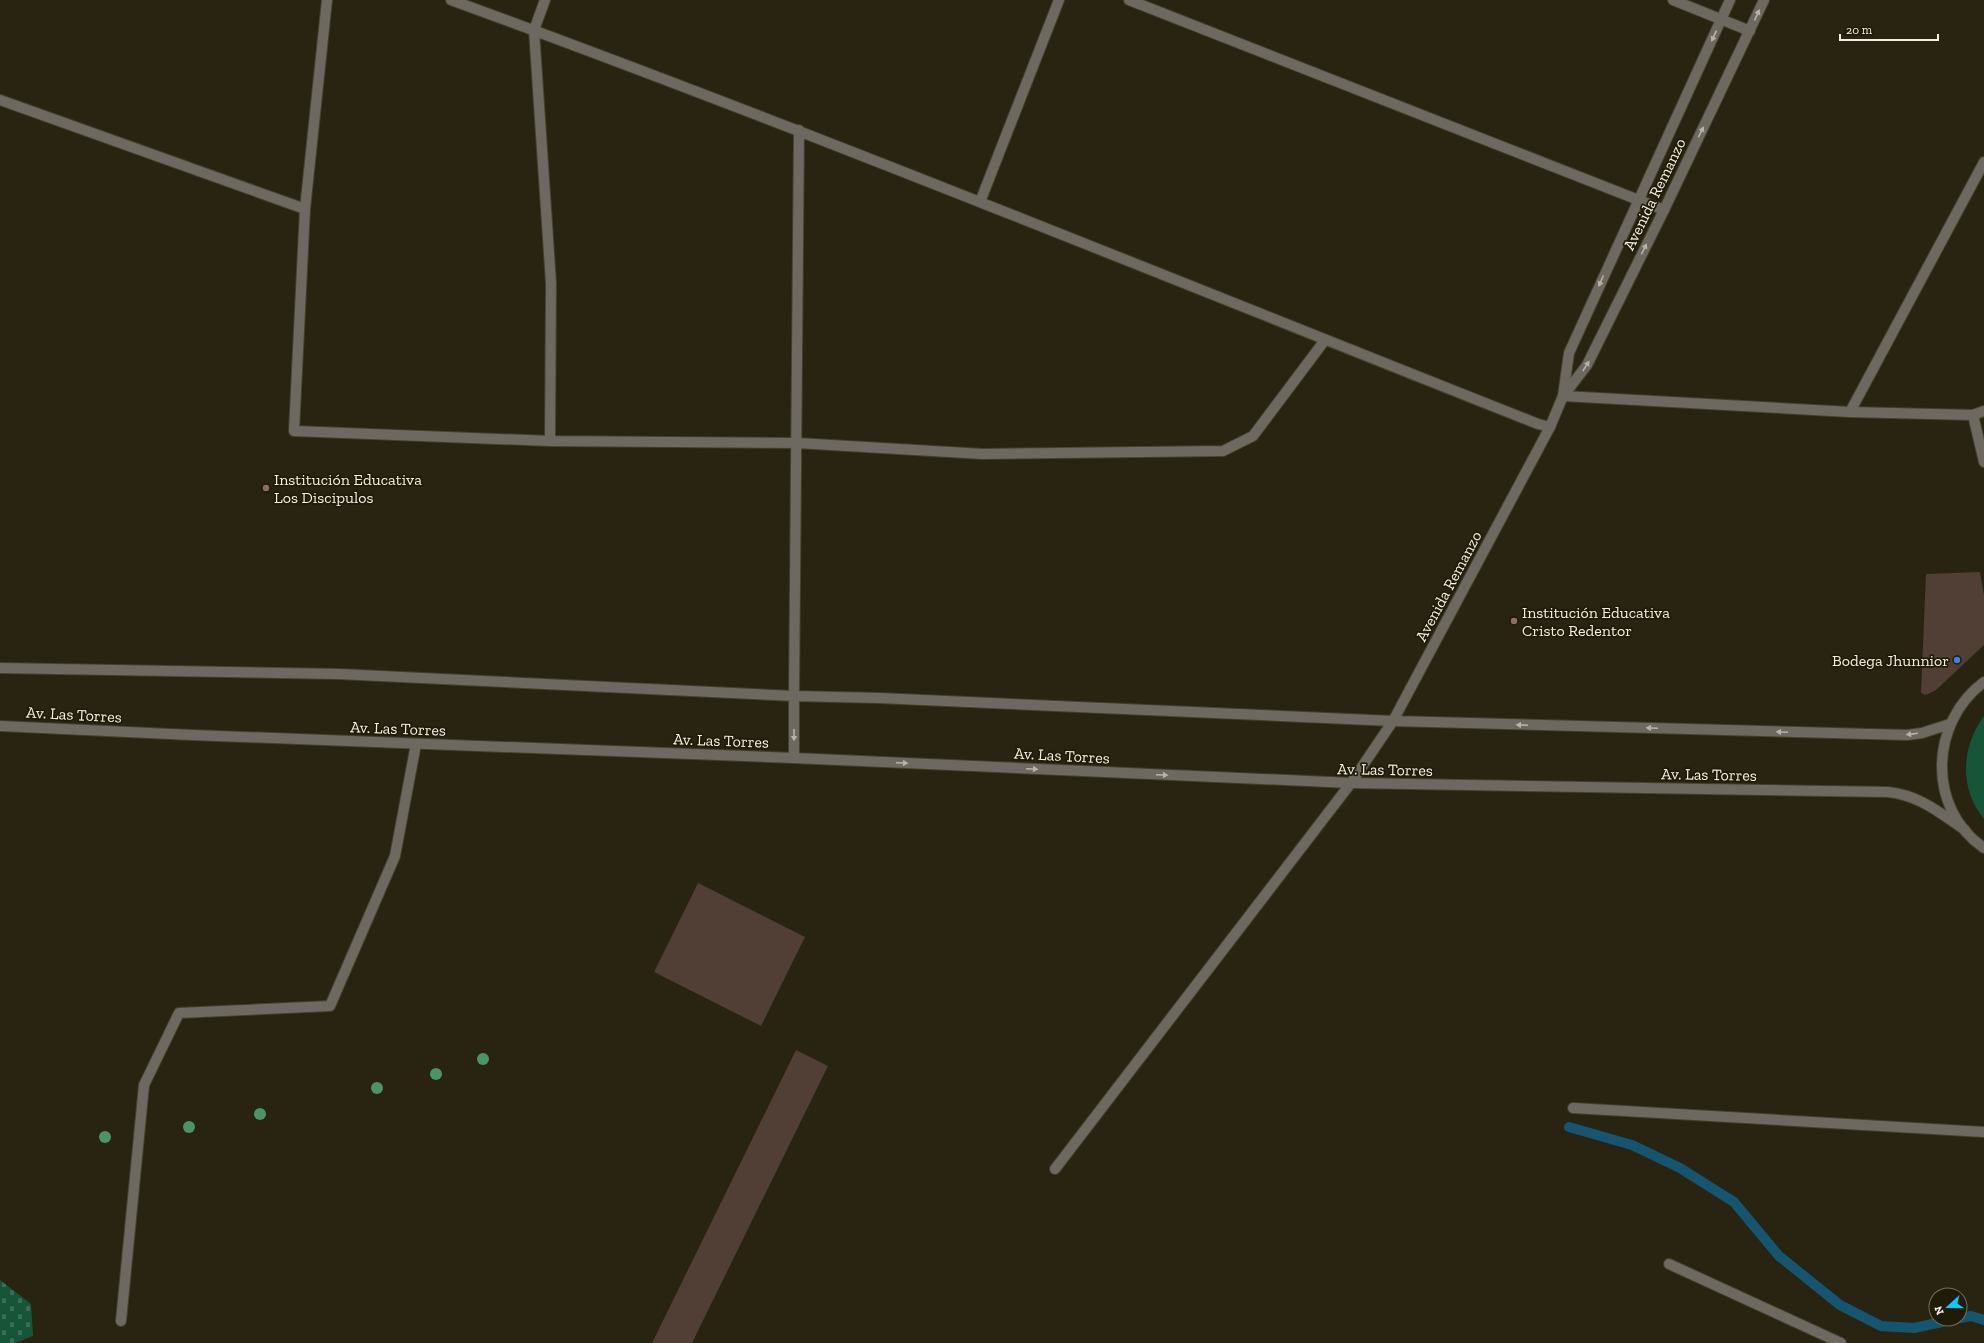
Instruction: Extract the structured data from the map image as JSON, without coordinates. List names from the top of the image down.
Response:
{
  "streets": {
    "street": ["Avenida Remanzo", "Av. Las Torres"]
  },
  "crossings": [
    ["Avenida Remanzo", "Av. Las Torres"]
  ],
  "places": ["Institución Educativa Los Discipulos", "Institución Educativa Cristo Redentor", "Bodega Jhunnior"],
  "scale_bar": "20 m",
  "north": "left"
}
